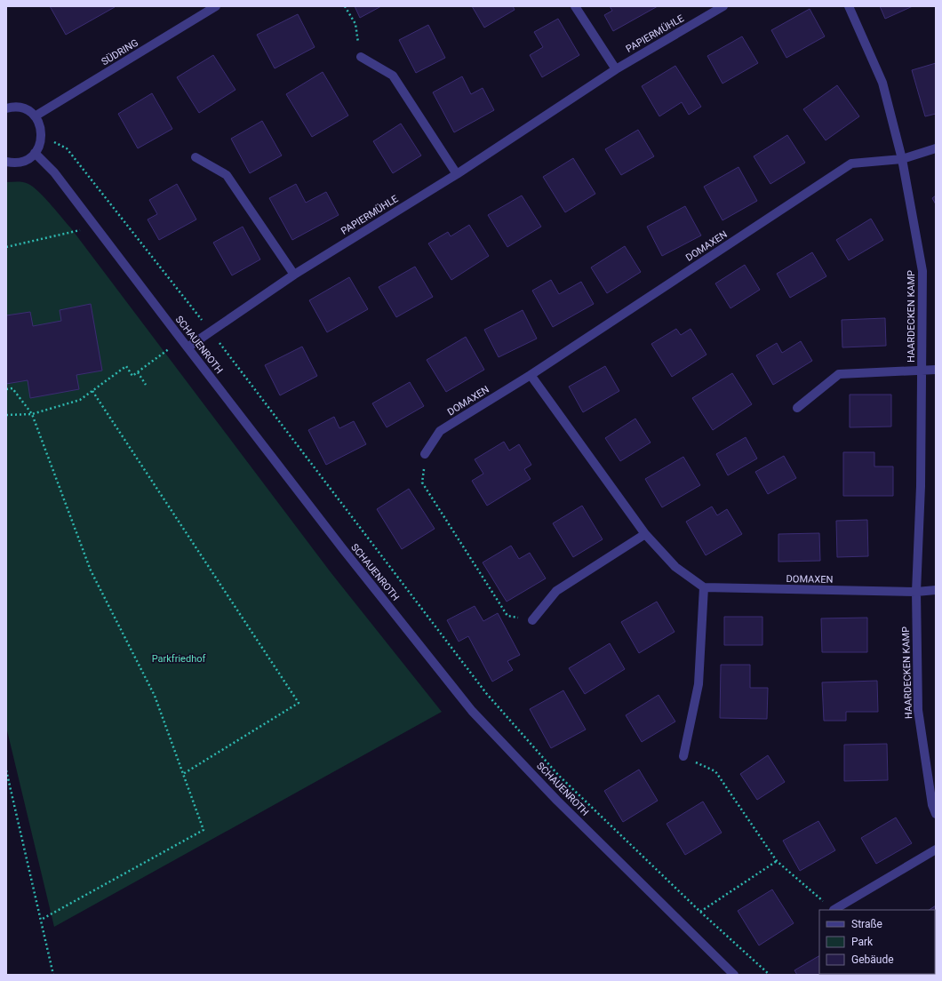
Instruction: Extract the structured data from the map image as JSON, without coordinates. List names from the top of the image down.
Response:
{
  "streets": {
    "street": [
      "PAPIERMÜHLE",
      "SÜDRING",
      "DOMAXEN",
      "HAARDECKEN KAMP",
      "SCHAUENROTH"
    ]
  },
  "crossings": [
    ["PAPIERMÜHLE", "SCHAUENROTH"],
    ["DOMAXEN", "HAARDECKEN KAMP"]
  ],
  "parks": ["Parkfriedhof"],
  "legend": ["Straße", "Park", "Gebäude"]
}
